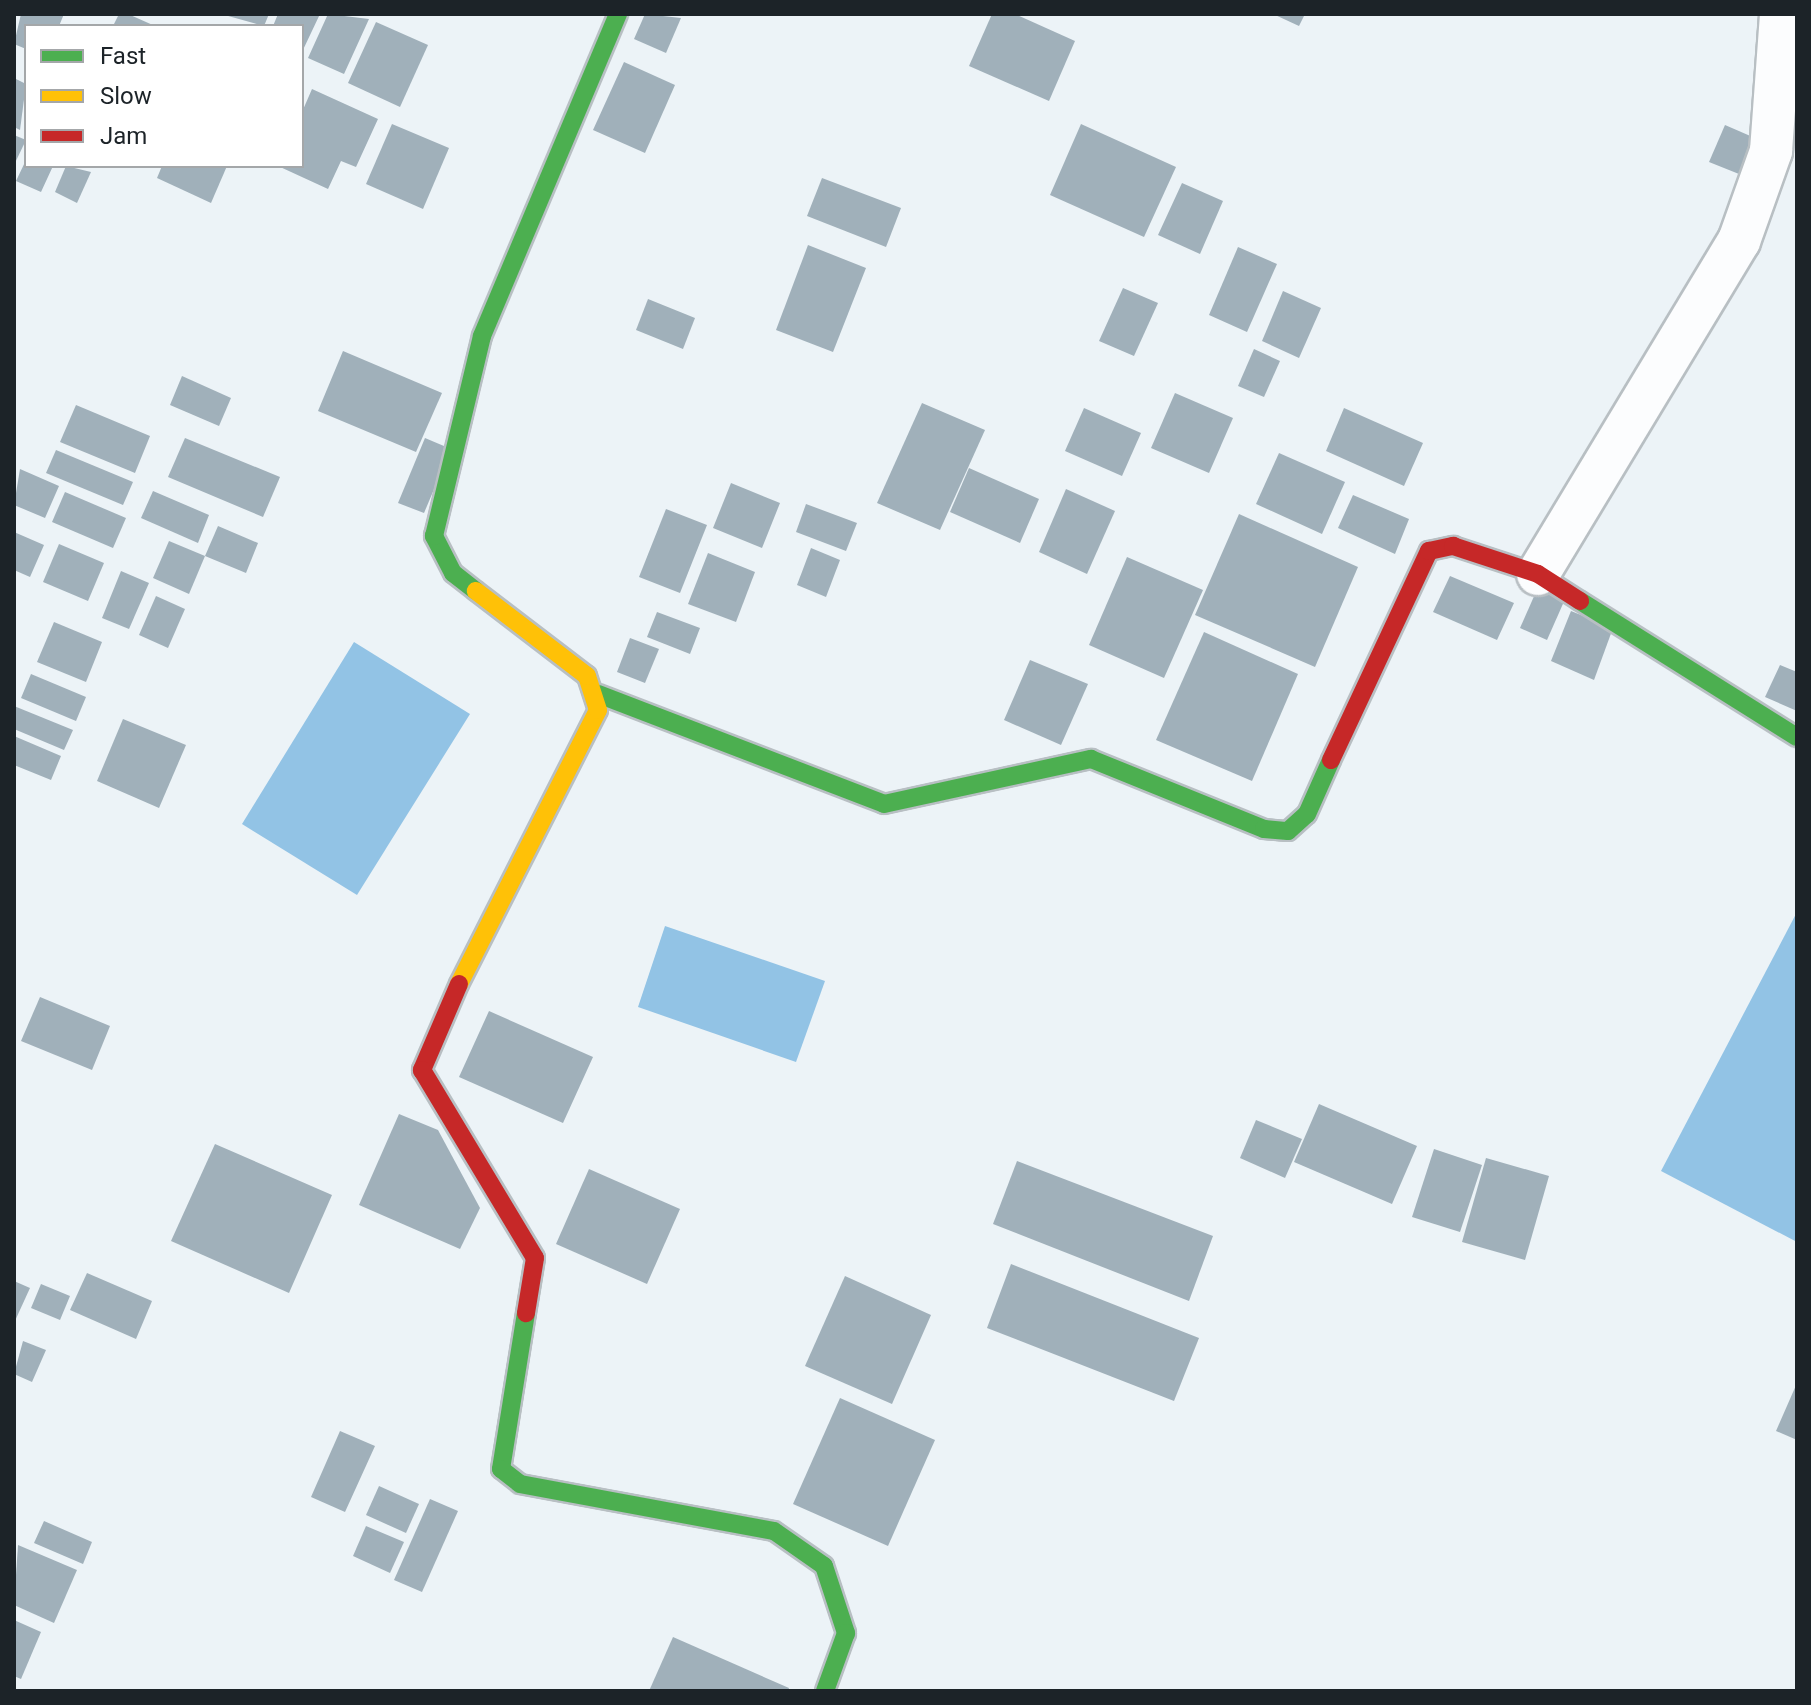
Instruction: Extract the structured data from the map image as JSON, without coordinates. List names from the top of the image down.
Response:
{
  "legend": ["Fast", "Slow", "Jam"]
}
